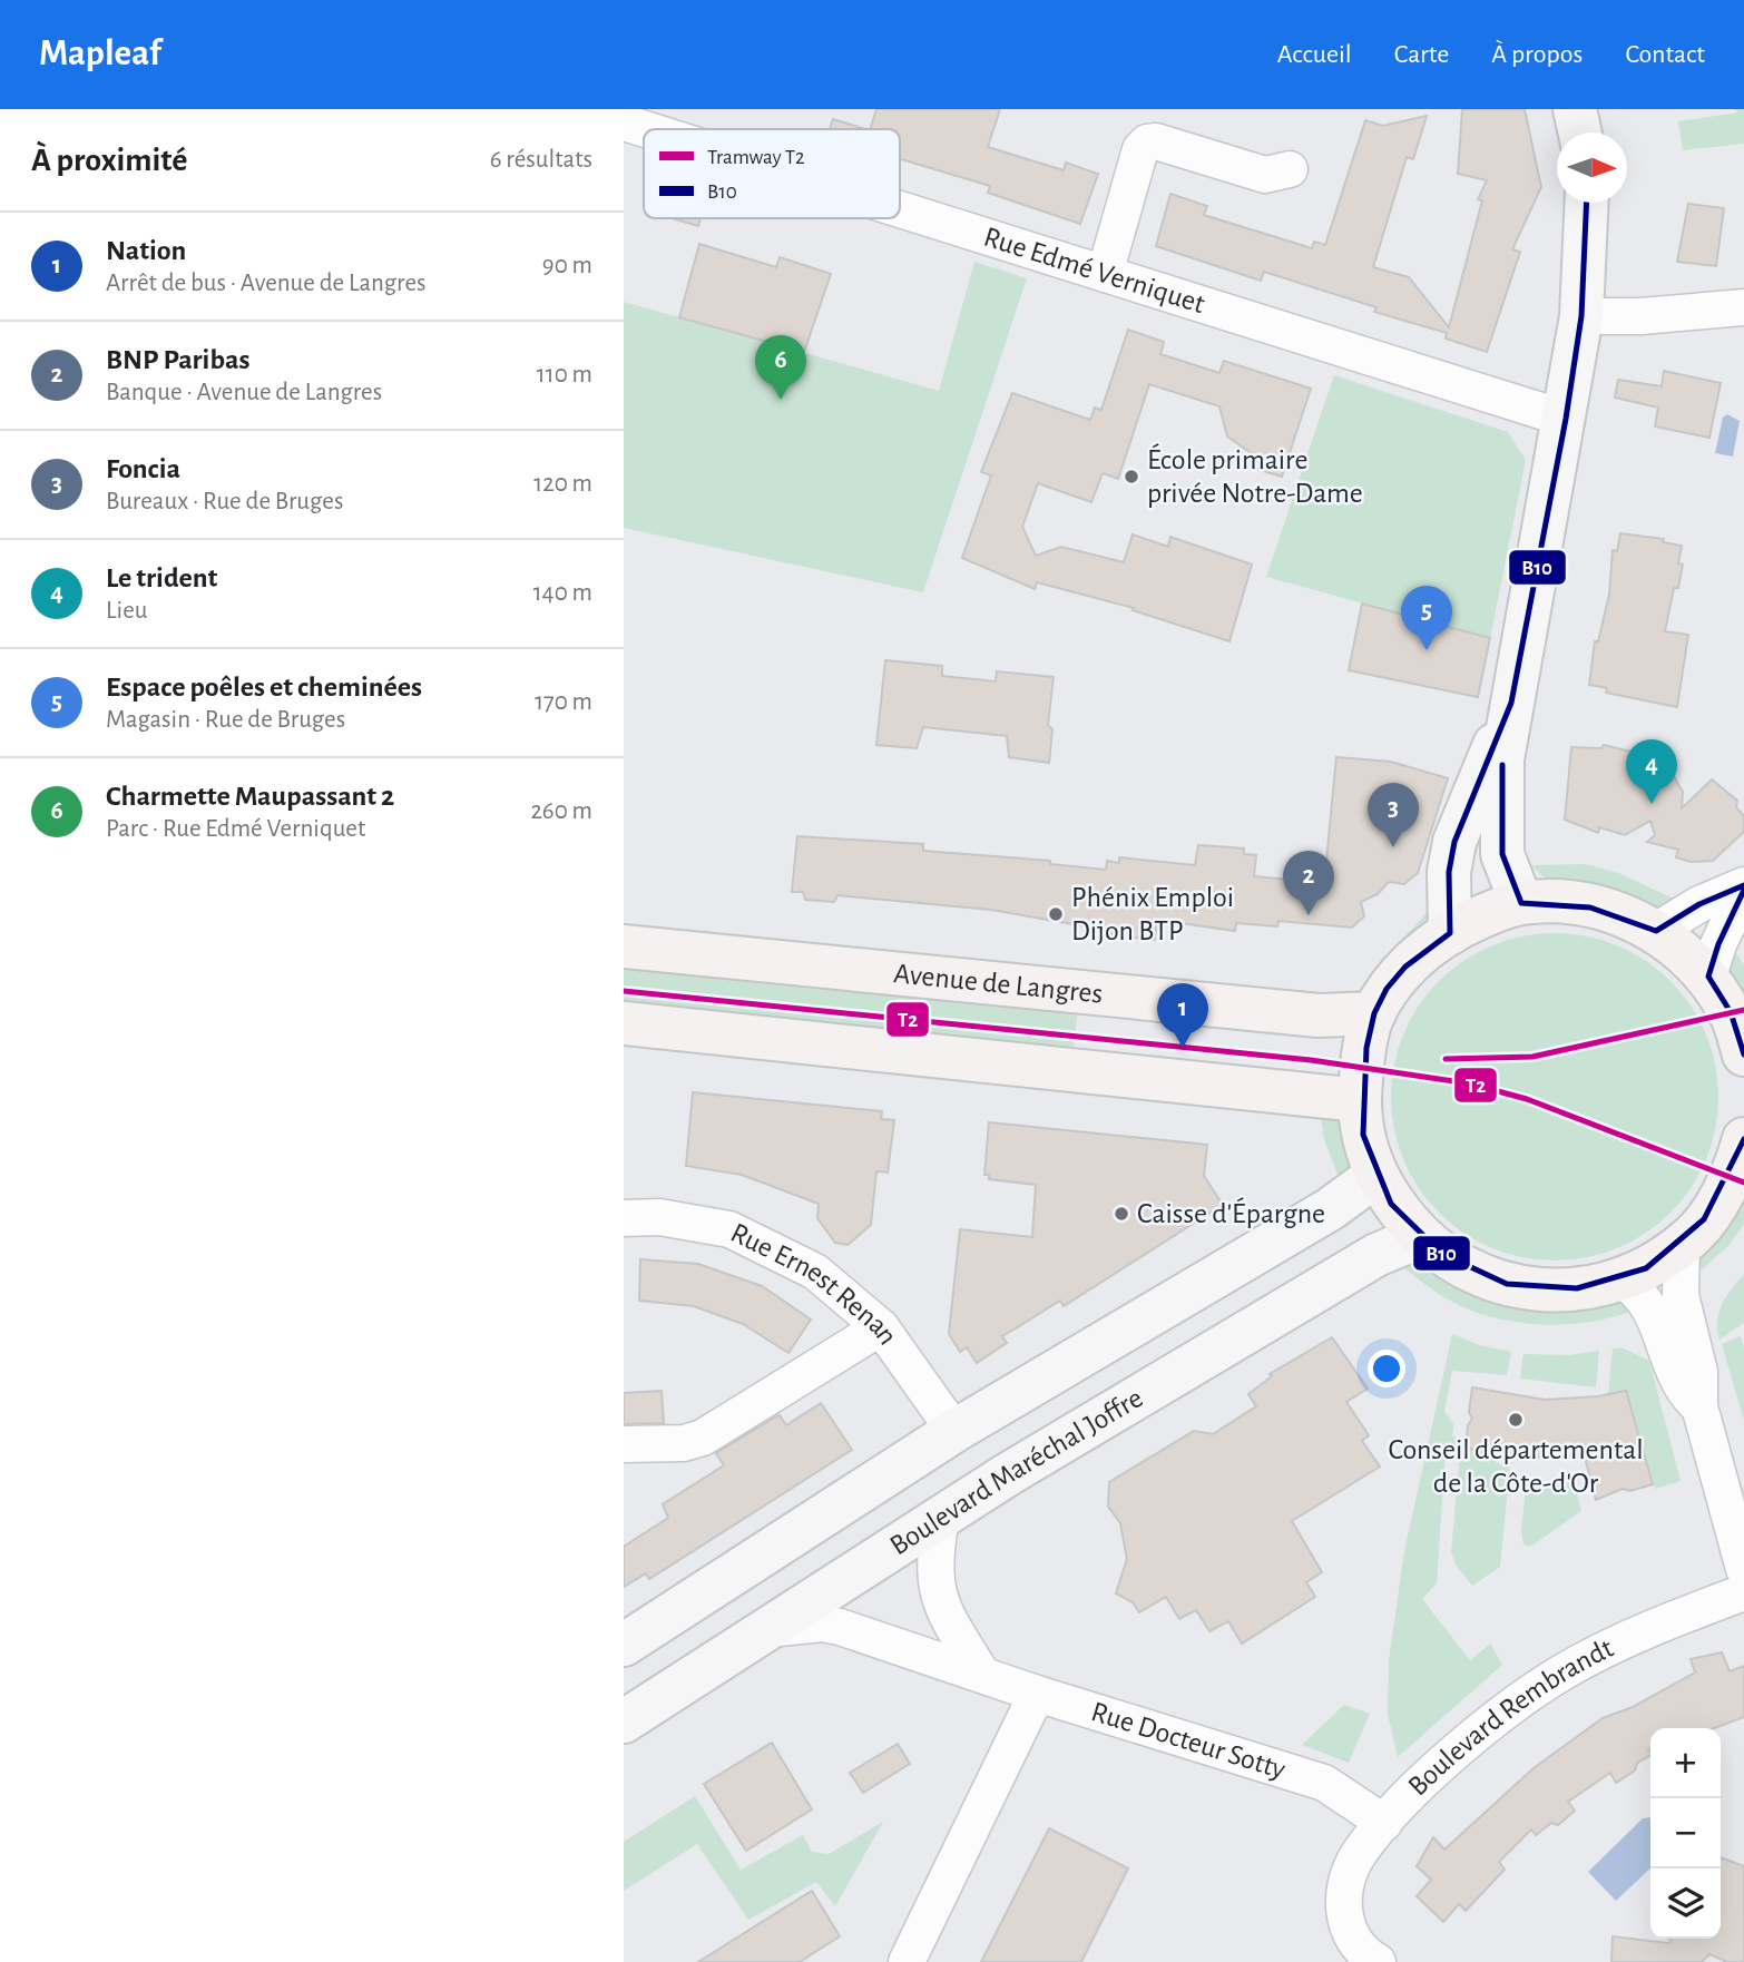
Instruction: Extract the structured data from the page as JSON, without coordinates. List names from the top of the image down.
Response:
{
  "streets": {
    "main road": ["Avenue de Langres", "Boulevard Maréchal Joffre"],
    "street": [
      "Rue Edmé Verniquet",
      "Rue Ernest Renan",
      "Boulevard Rembrandt",
      "Rue Docteur Sotty"
    ]
  },
  "crossings": [
    ["Boulevard Maréchal Joffre", "Rue Docteur Sotty"],
    ["Boulevard Rembrandt", "Rue Docteur Sotty"]
  ],
  "places": [
    "École primaire privée Notre-Dame",
    "Phénix Emploi Dijon BTP",
    "Caisse d'Épargne",
    "Conseil départemental de la Côte-d'Or"
  ],
  "lines": ["transit line B10", "tram line T2"],
  "legend": ["Tramway T2", "B10"],
  "north": "right",
  "page": {
    "header": "Mapleaf",
    "nav": [
      "Accueil",
      "Carte",
      "À propos",
      "Contact"
    ],
    "heading": ["À proximité", "6 résultats"],
    "list": [
      {
        "mark": "1",
        "name": "Nation",
        "note": "Arrêt de bus · Avenue de Langres",
        "value": "90 m"
      },
      {
        "mark": "2",
        "name": "BNP Paribas",
        "note": "Banque · Avenue de Langres",
        "value": "110 m"
      },
      {
        "mark": "3",
        "name": "Foncia",
        "note": "Bureaux · Rue de Bruges",
        "value": "120 m"
      },
      {
        "mark": "4",
        "name": "Le trident",
        "note": "Lieu",
        "value": "140 m"
      },
      {
        "mark": "5",
        "name": "Espace poêles et cheminées",
        "note": "Magasin · Rue de Bruges",
        "value": "170 m"
      },
      {
        "mark": "6",
        "name": "Charmette Maupassant 2",
        "note": "Parc · Rue Edmé Verniquet",
        "value": "260 m"
      }
    ],
    "pins": [
      "6",
      "5",
      "4",
      "3",
      "2",
      "1"
    ],
    "map_buttons": ["+", "−"]
  }
}
